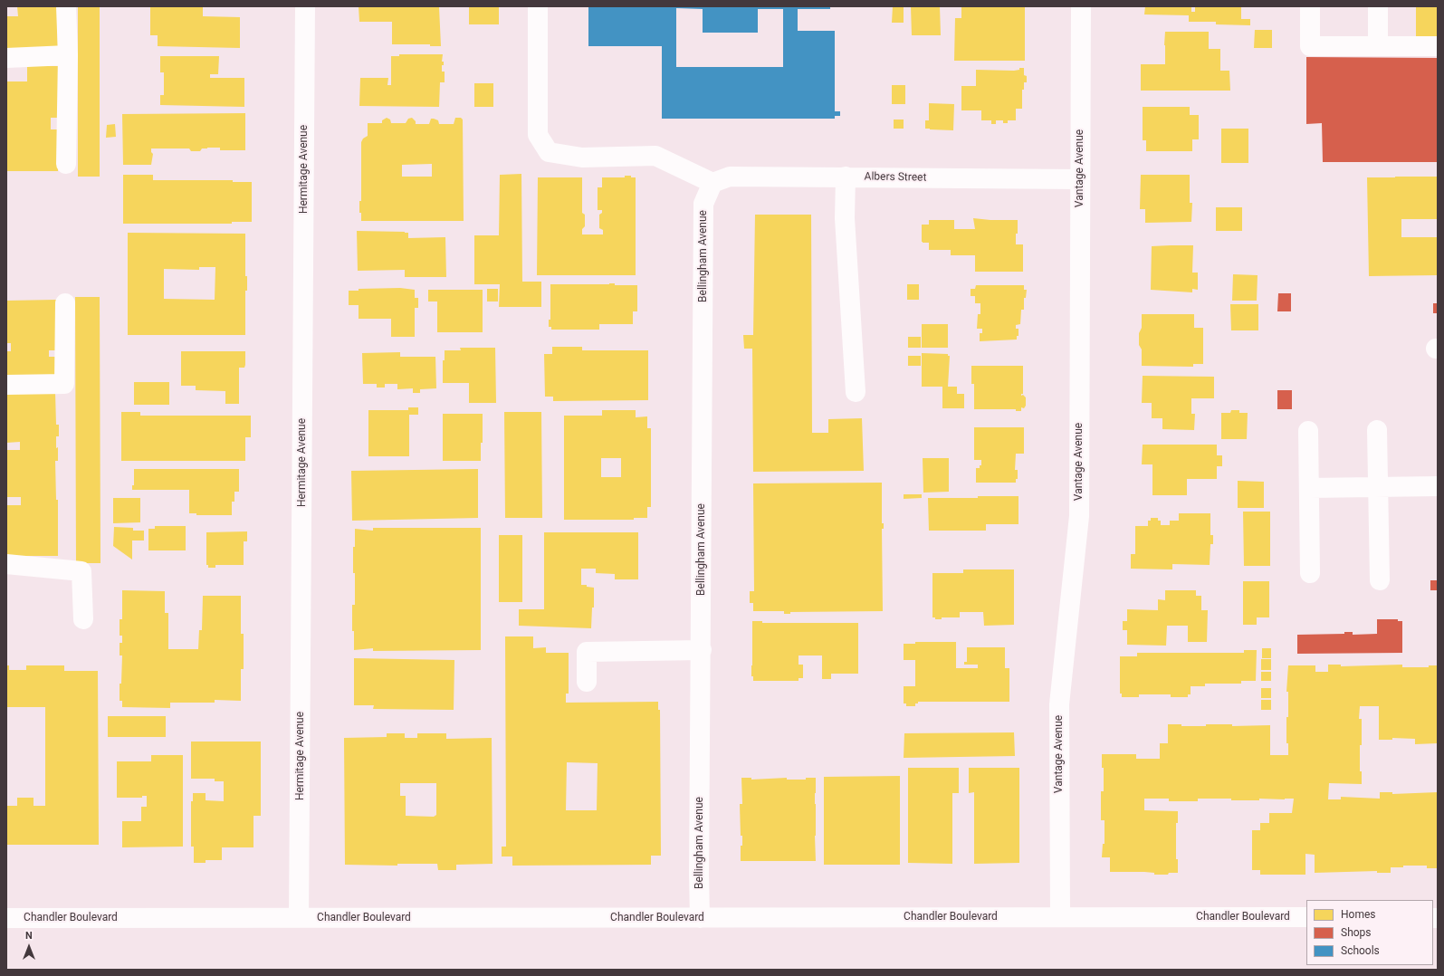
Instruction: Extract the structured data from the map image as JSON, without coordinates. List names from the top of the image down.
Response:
{
  "streets": {
    "street": [
      "Vantage Avenue",
      "Hermitage Avenue",
      "Albers Street",
      "Bellingham Avenue",
      "Chandler Boulevard"
    ]
  },
  "crossings": [
    ["Vantage Avenue", "Albers Street"],
    ["Vantage Avenue", "Chandler Boulevard"],
    ["Hermitage Avenue", "Chandler Boulevard"],
    ["Albers Street", "Bellingham Avenue"],
    ["Bellingham Avenue", "Chandler Boulevard"]
  ],
  "legend": ["Homes", "Shops", "Schools"],
  "north": "top"
}
